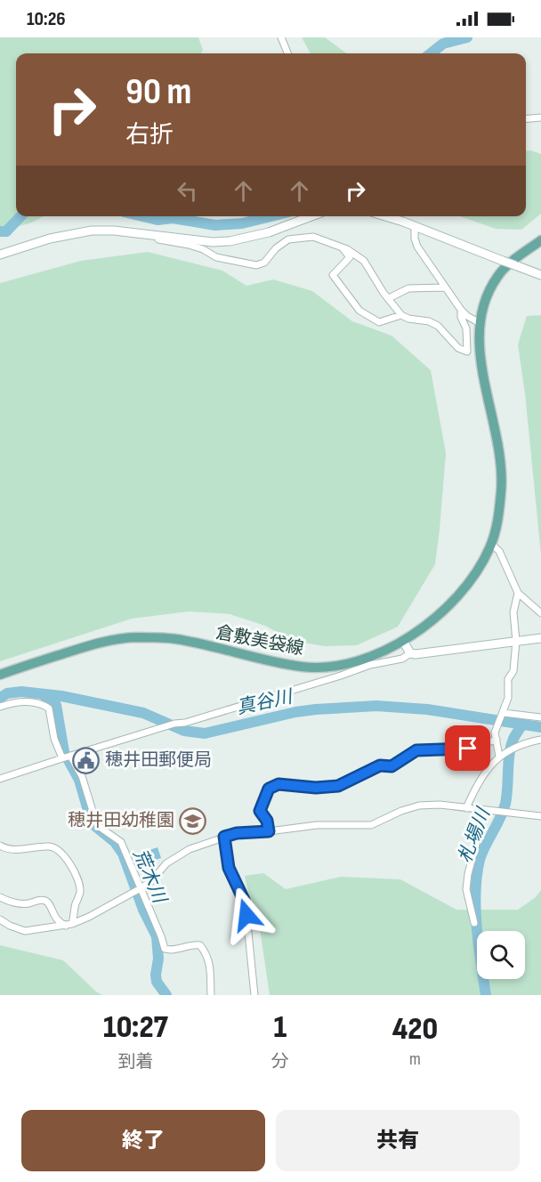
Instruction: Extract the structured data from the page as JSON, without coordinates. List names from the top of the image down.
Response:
{
  "streets": {
    "main road": ["倉敷美袋線"]
  },
  "water": ["真谷川", "札場川", "荒木川"],
  "places": {
    "public building": ["穂井田郵便局"],
    "school or university": ["穂井田幼稚園"]
  },
  "page": {
    "status": "10:26",
    "turn": ["90 m", "右折"],
    "eta": [
      "10:27",
      "到着",
      "1",
      "分",
      "420",
      "m"
    ],
    "buttons": ["終了", "共有"]
  }
}
